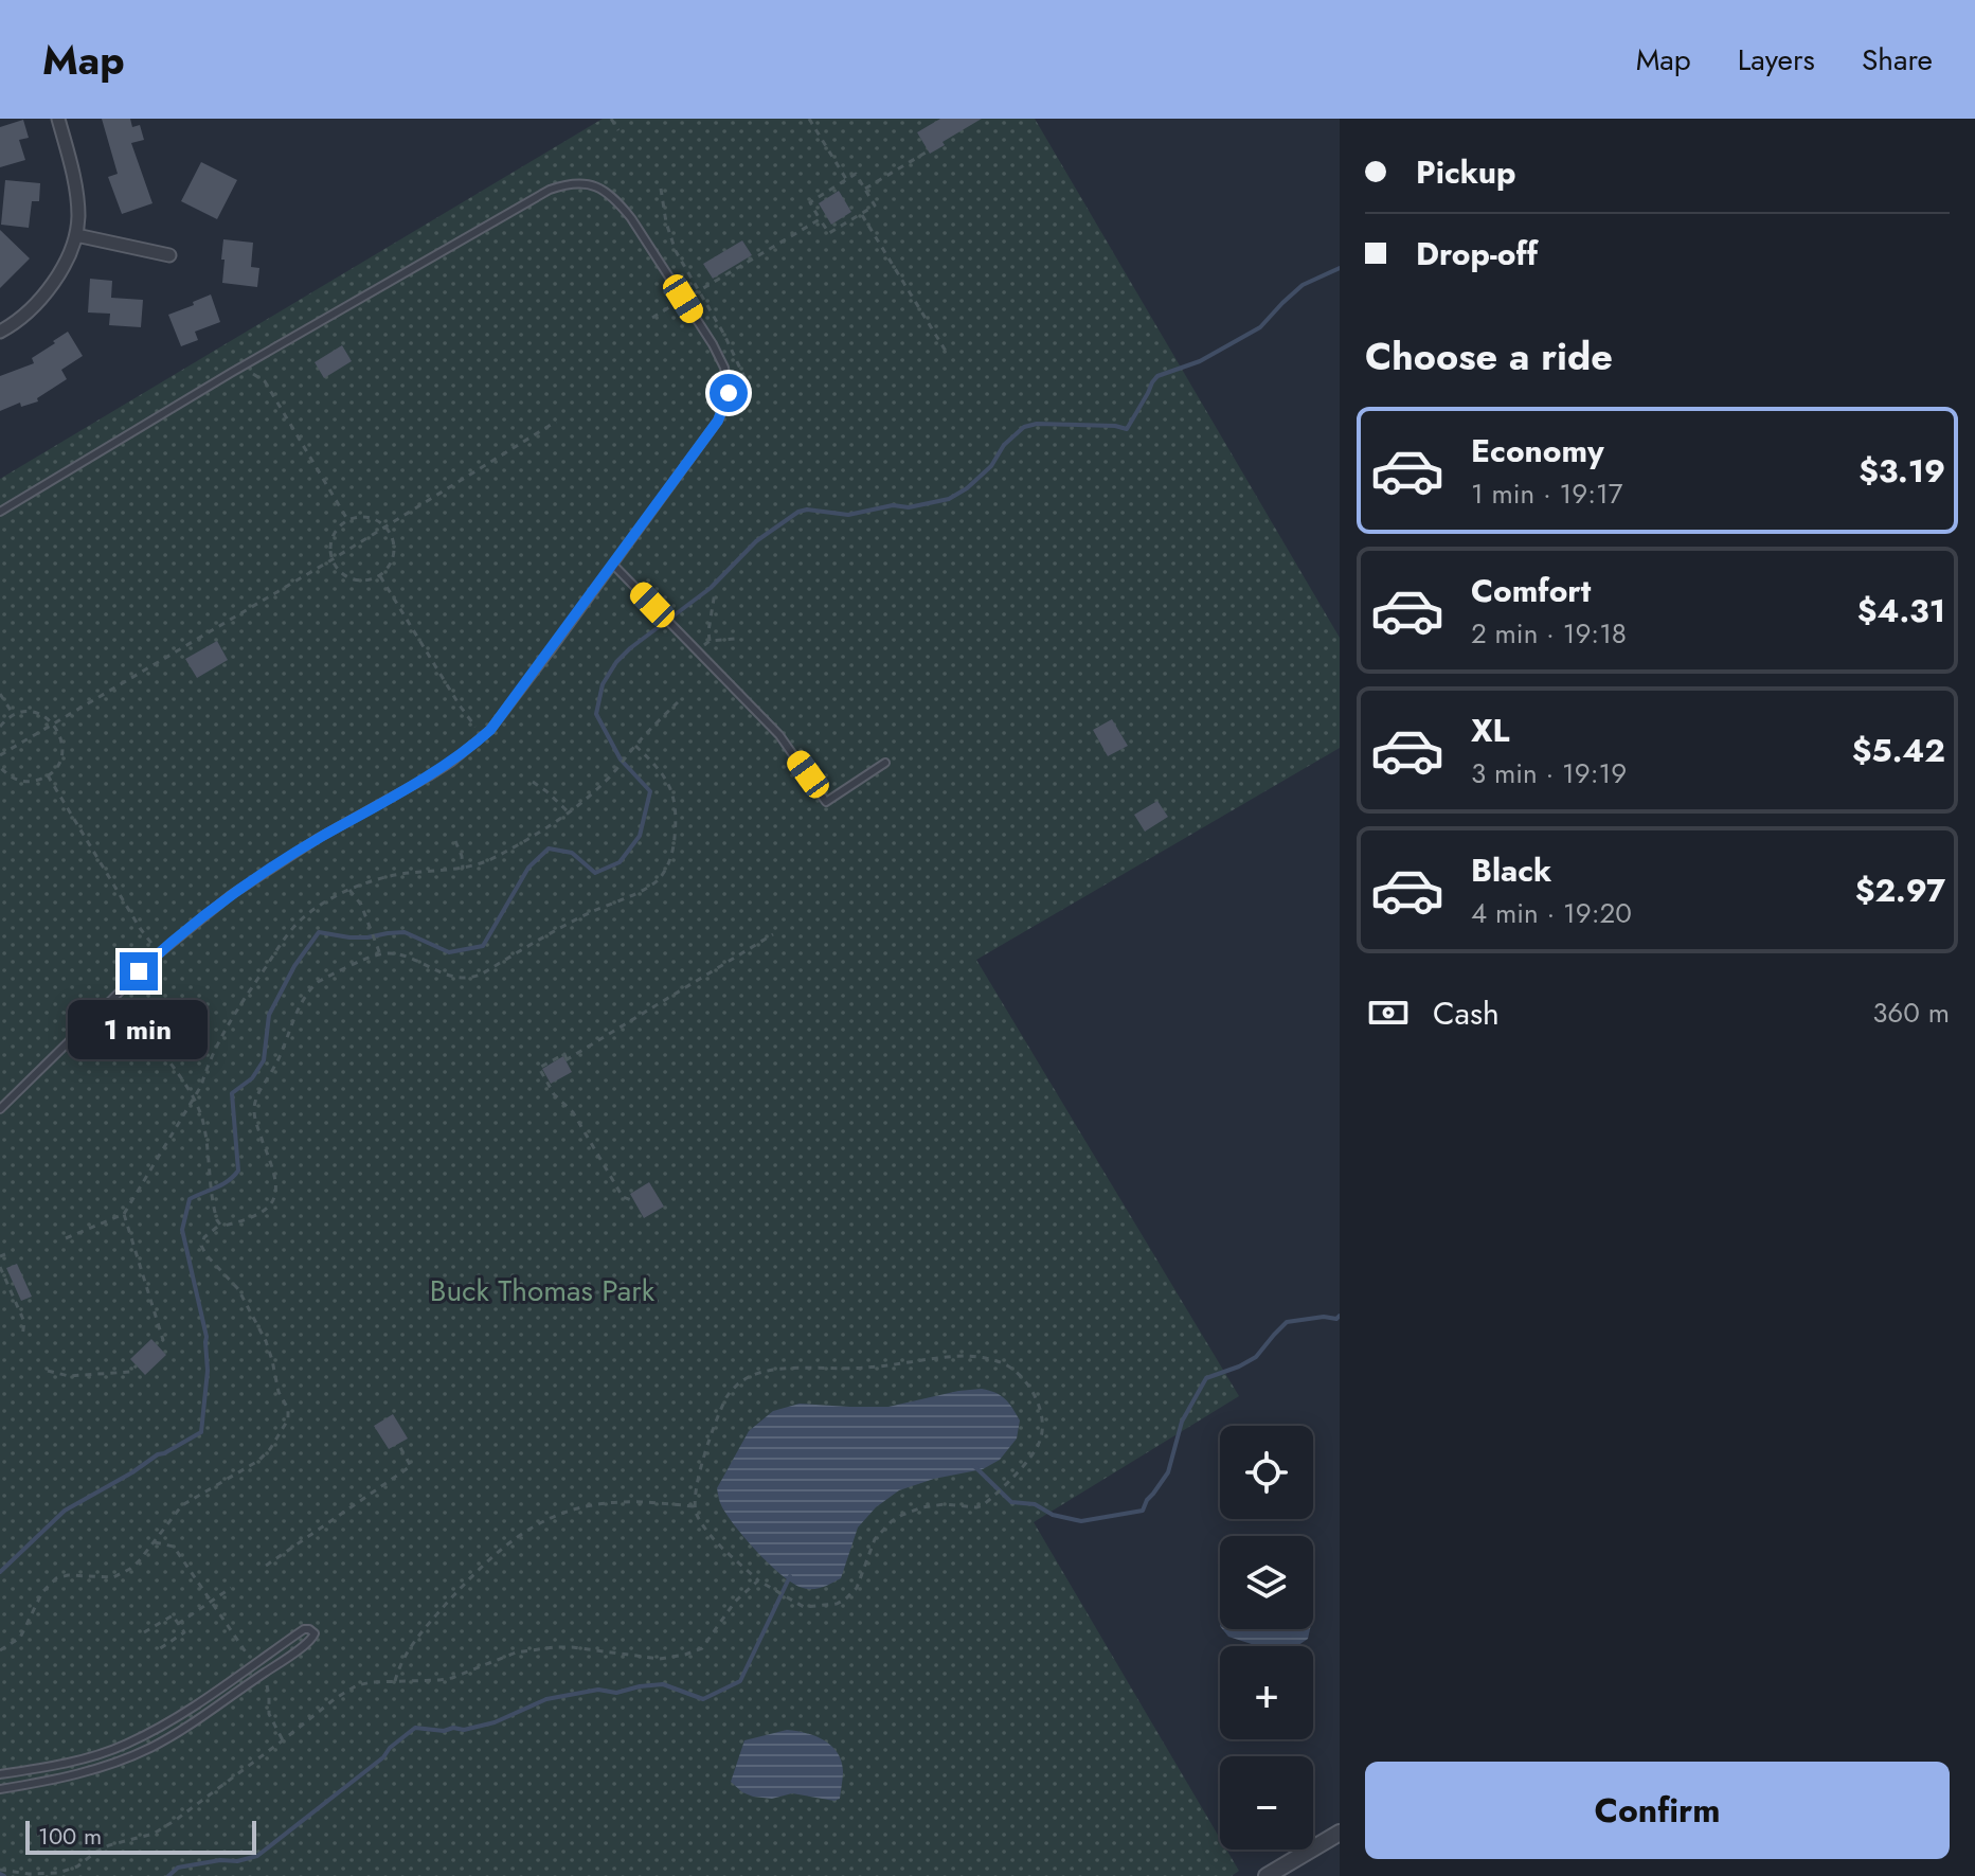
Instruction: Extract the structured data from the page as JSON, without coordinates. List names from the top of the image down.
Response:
{
  "parks": ["Buck Thomas Park"],
  "scale_bar": "100 m",
  "page": {
    "header": "Map",
    "nav": ["Map", "Layers", "Share"],
    "banner": ["Pickup", "Drop-off"],
    "heading": "Choose a ride",
    "list": [
      {
        "name": "Economy",
        "note": "1 min · 19:17",
        "value": "$3.19"
      },
      {
        "name": "Comfort",
        "note": "2 min · 19:18",
        "value": "$4.31"
      },
      {
        "name": "XL",
        "note": "3 min · 19:19",
        "value": "$5.42"
      },
      {
        "name": "Black",
        "note": "4 min · 19:20",
        "value": "$2.97"
      }
    ],
    "pay": ["Cash", "360 m"],
    "bubble": "1 min",
    "map_buttons": ["+", "−"],
    "buttons": "Confirm",
    "scale": "100 m"
  }
}
